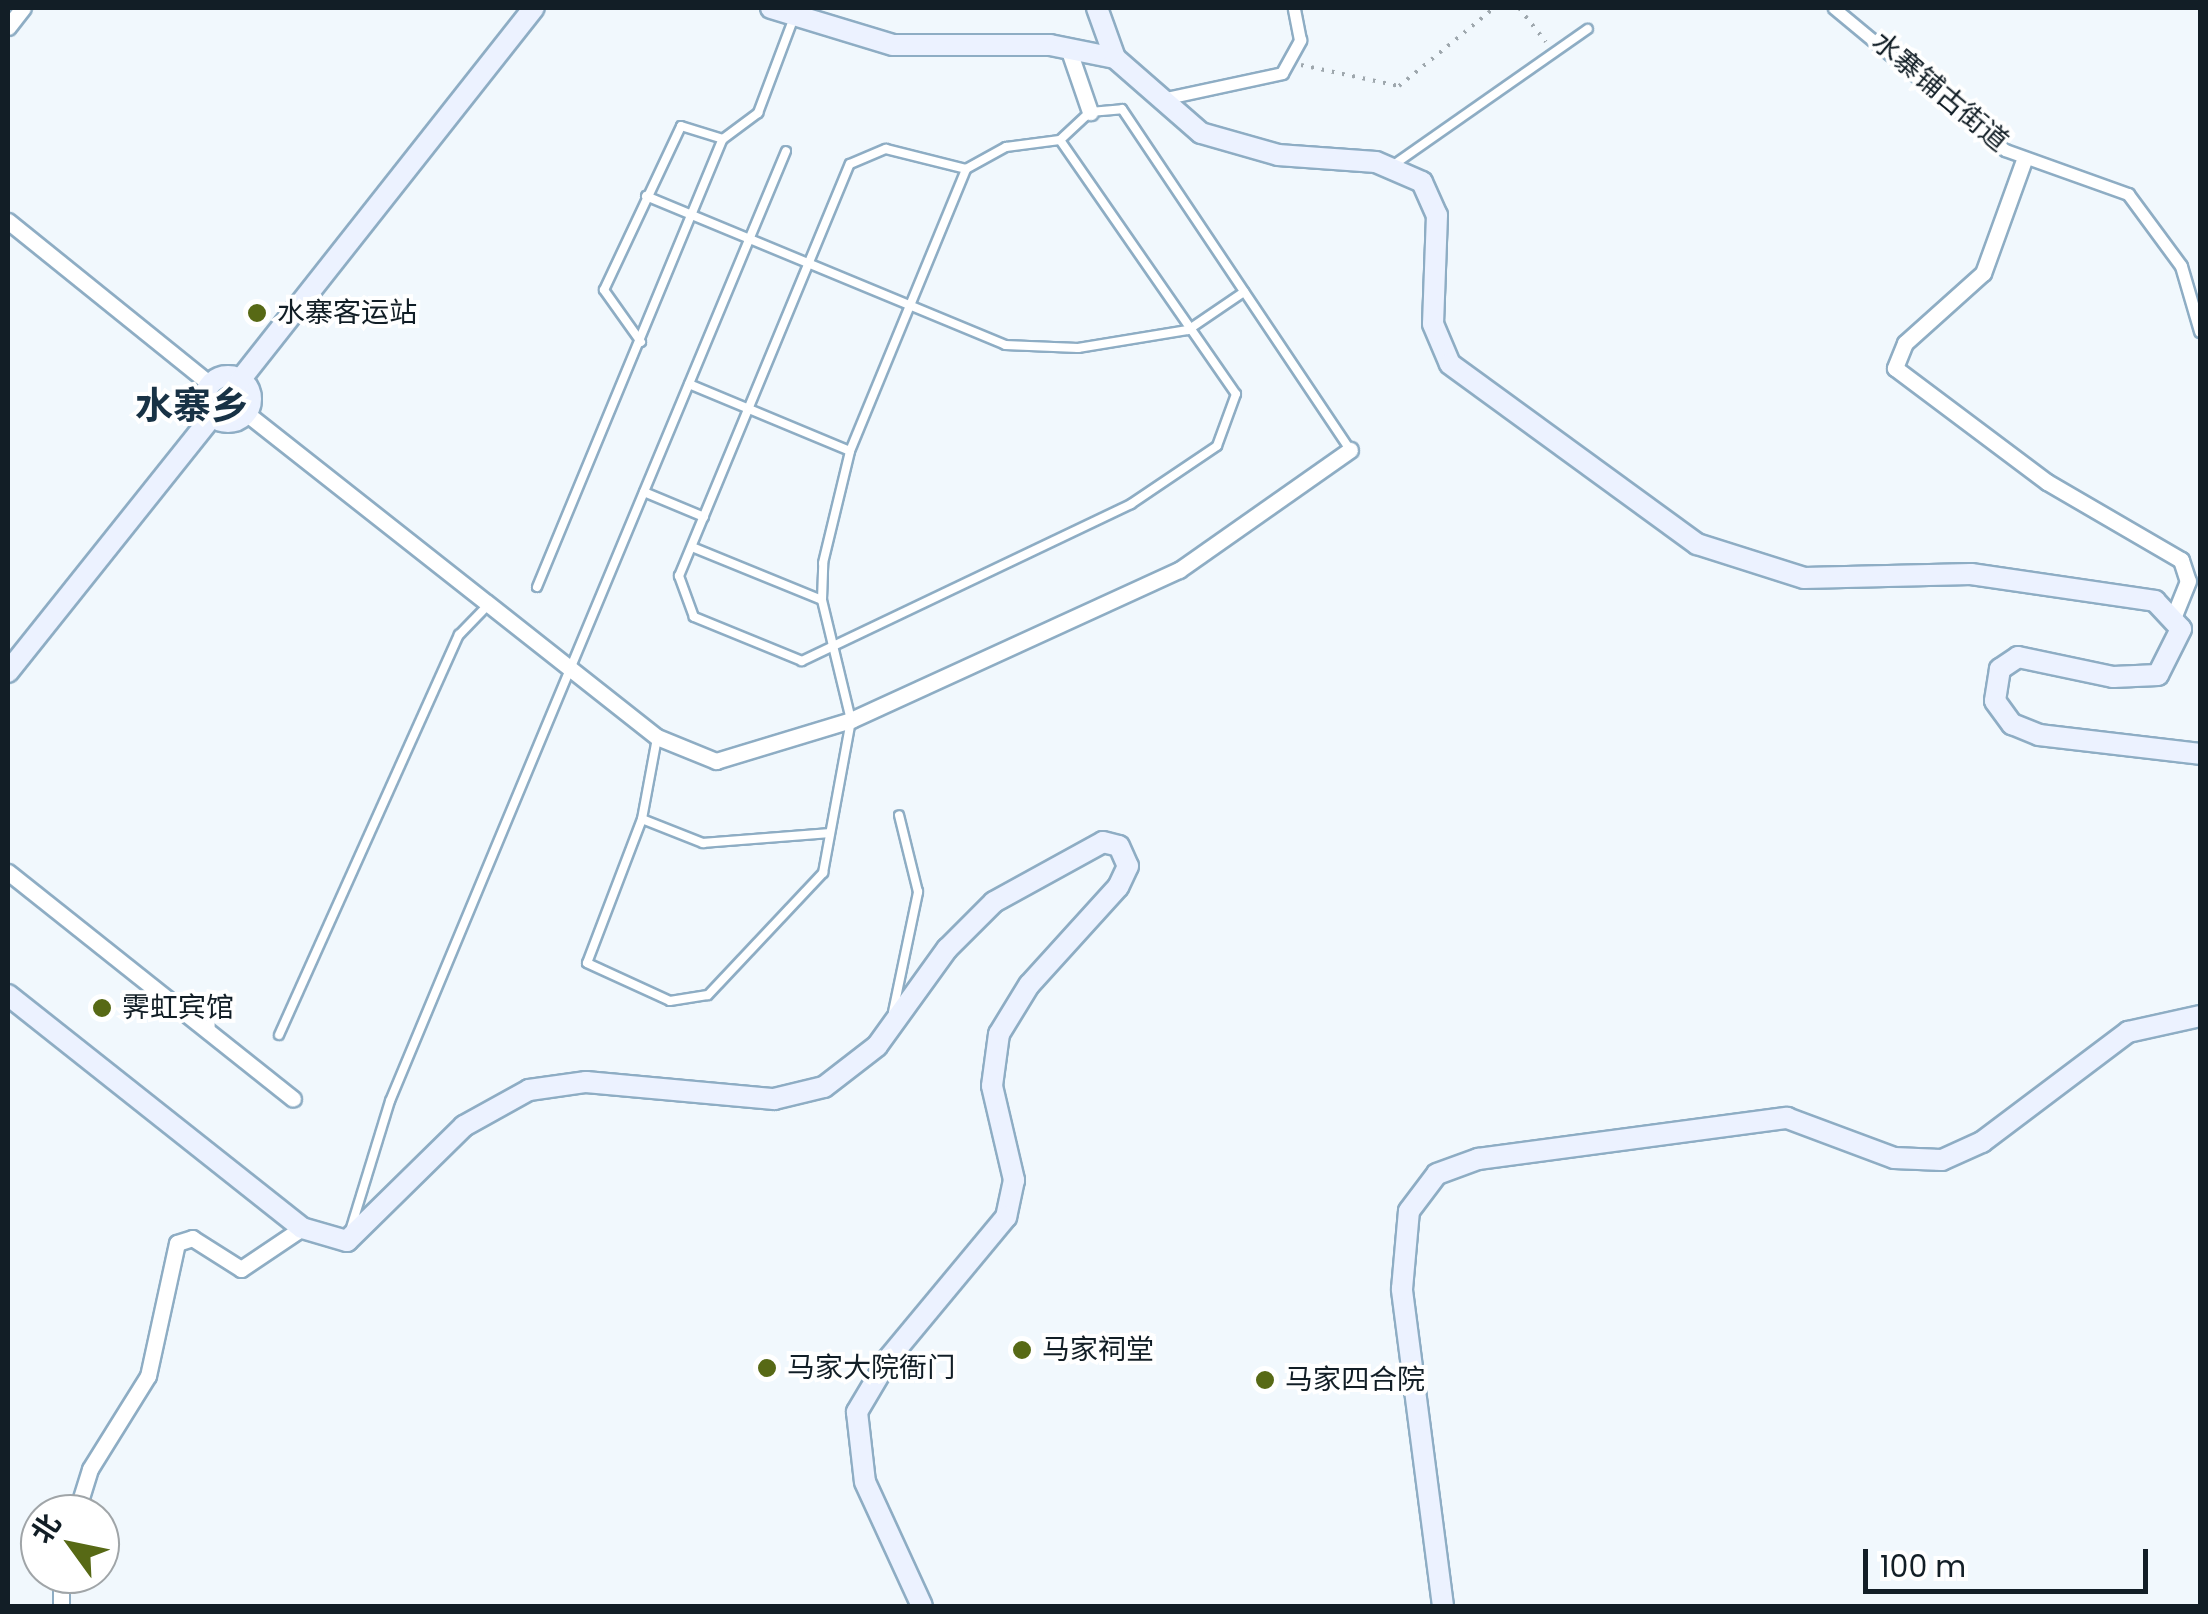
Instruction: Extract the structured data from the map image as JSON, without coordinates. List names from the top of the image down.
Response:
{
  "streets": {
    "street": ["水寨铺古街道"]
  },
  "districts": ["水寨乡"],
  "places": [
    "水寨客运站",
    "霁虹宾馆",
    "马家祠堂",
    "马家大院衙门",
    "马家四合院"
  ],
  "scale_bar": "100 m",
  "north": "top left"
}
